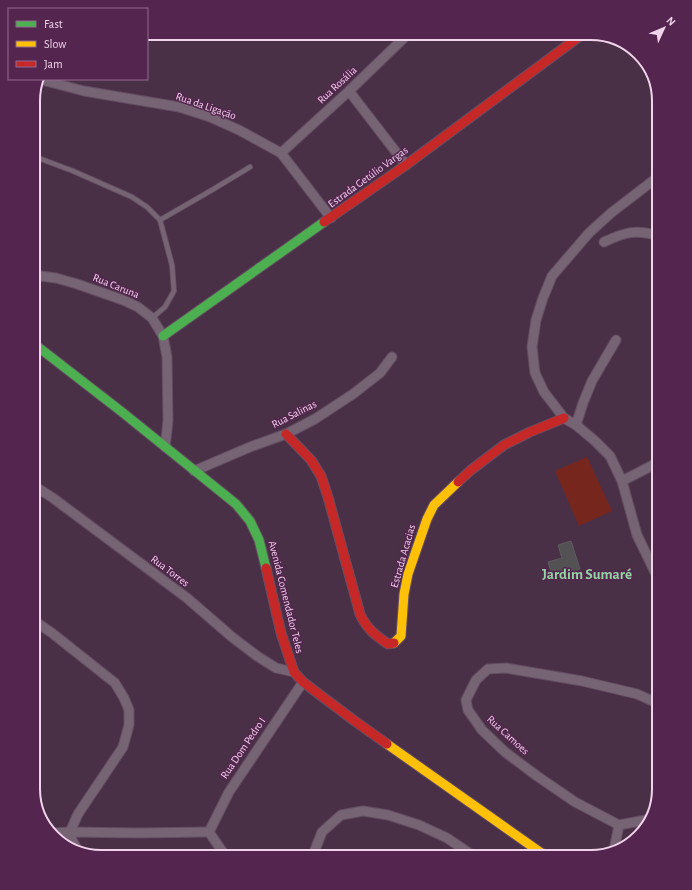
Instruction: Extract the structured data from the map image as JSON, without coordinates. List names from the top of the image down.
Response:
{
  "streets": {
    "main road": ["Estrada Getúlio Vargas", "Estrada Acacias", "Avenida Comendador Teles"],
    "street": [
      "Rua Rosália",
      "Rua da Ligação",
      "Rua Caruna",
      "Rua Salinas",
      "Rua Torres",
      "Rua Camoes",
      "Rua Dom Pedro I"
    ]
  },
  "crossings": [
    ["Rua Rosália", "Rua da Ligação"],
    ["Rua da Ligação", "Estrada Getúlio Vargas"],
    ["Estrada Getúlio Vargas", "Rua Caruna"],
    ["Rua Caruna", "Avenida Comendador Teles"],
    ["Rua Salinas", "Estrada Acacias"],
    ["Rua Salinas", "Avenida Comendador Teles"],
    ["Rua Torres", "Avenida Comendador Teles"],
    ["Avenida Comendador Teles", "Rua Dom Pedro I"]
  ],
  "districts": ["Jardim Sumaré"],
  "legend": ["Fast", "Slow", "Jam"],
  "north": "top right"
}
